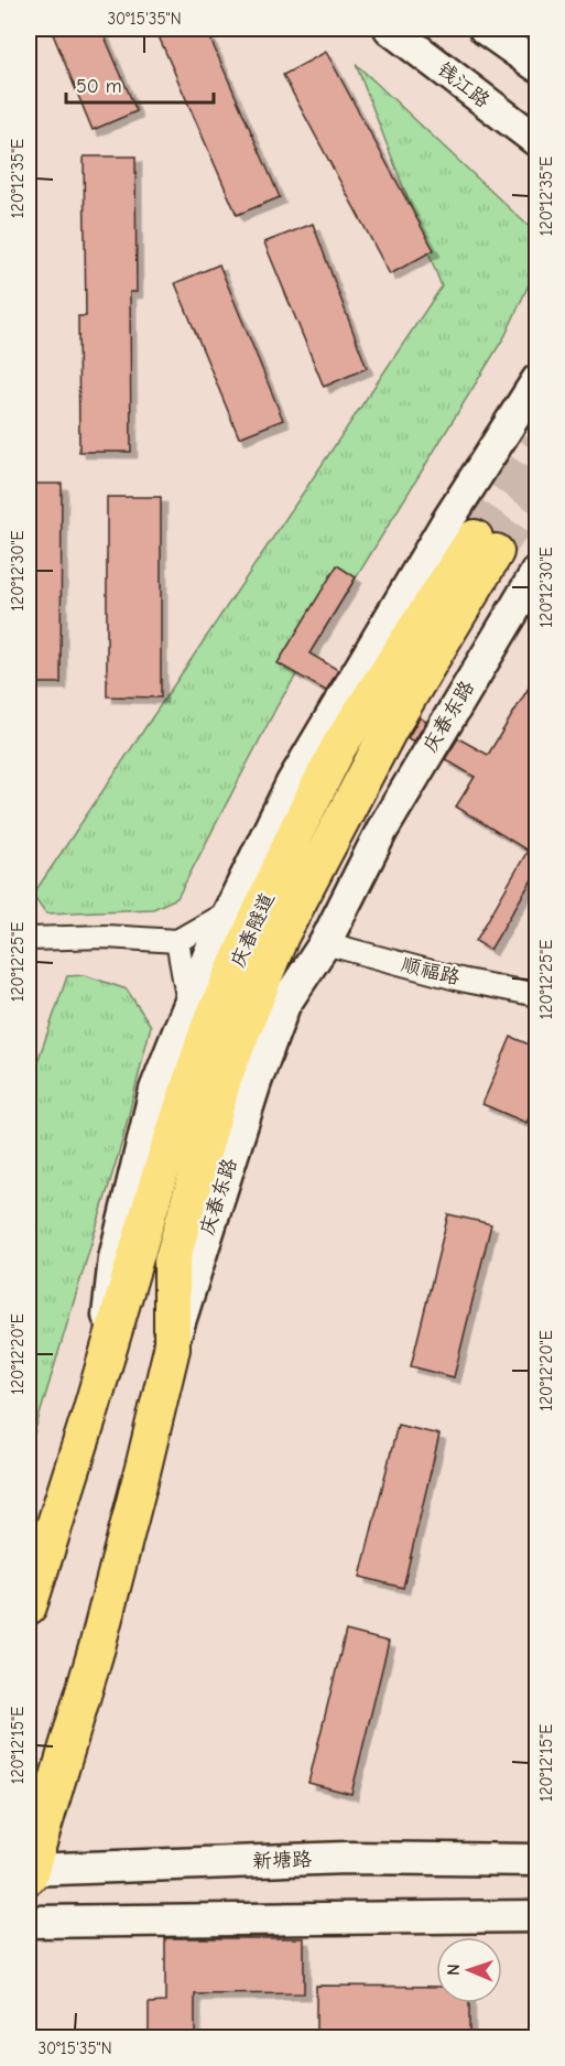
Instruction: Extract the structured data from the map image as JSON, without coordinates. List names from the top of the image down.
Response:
{
  "streets": {
    "main road": [
      "钱江路",
      "庆春东路",
      "庆春隧道",
      "新塘路"
    ],
    "street": ["顺福路"]
  },
  "crossings": [
    ["庆春东路", "庆春隧道"],
    ["庆春东路", "顺福路"],
    ["庆春东路", "新塘路"]
  ],
  "scale_bar": "50 m",
  "north": "left",
  "coordinates": [
    "30°15'35\"N",
    "120°12'35\"E",
    "120°12'30\"E",
    "120°12'25\"E",
    "120°12'20\"E",
    "120°12'15\"E"
  ]
}
